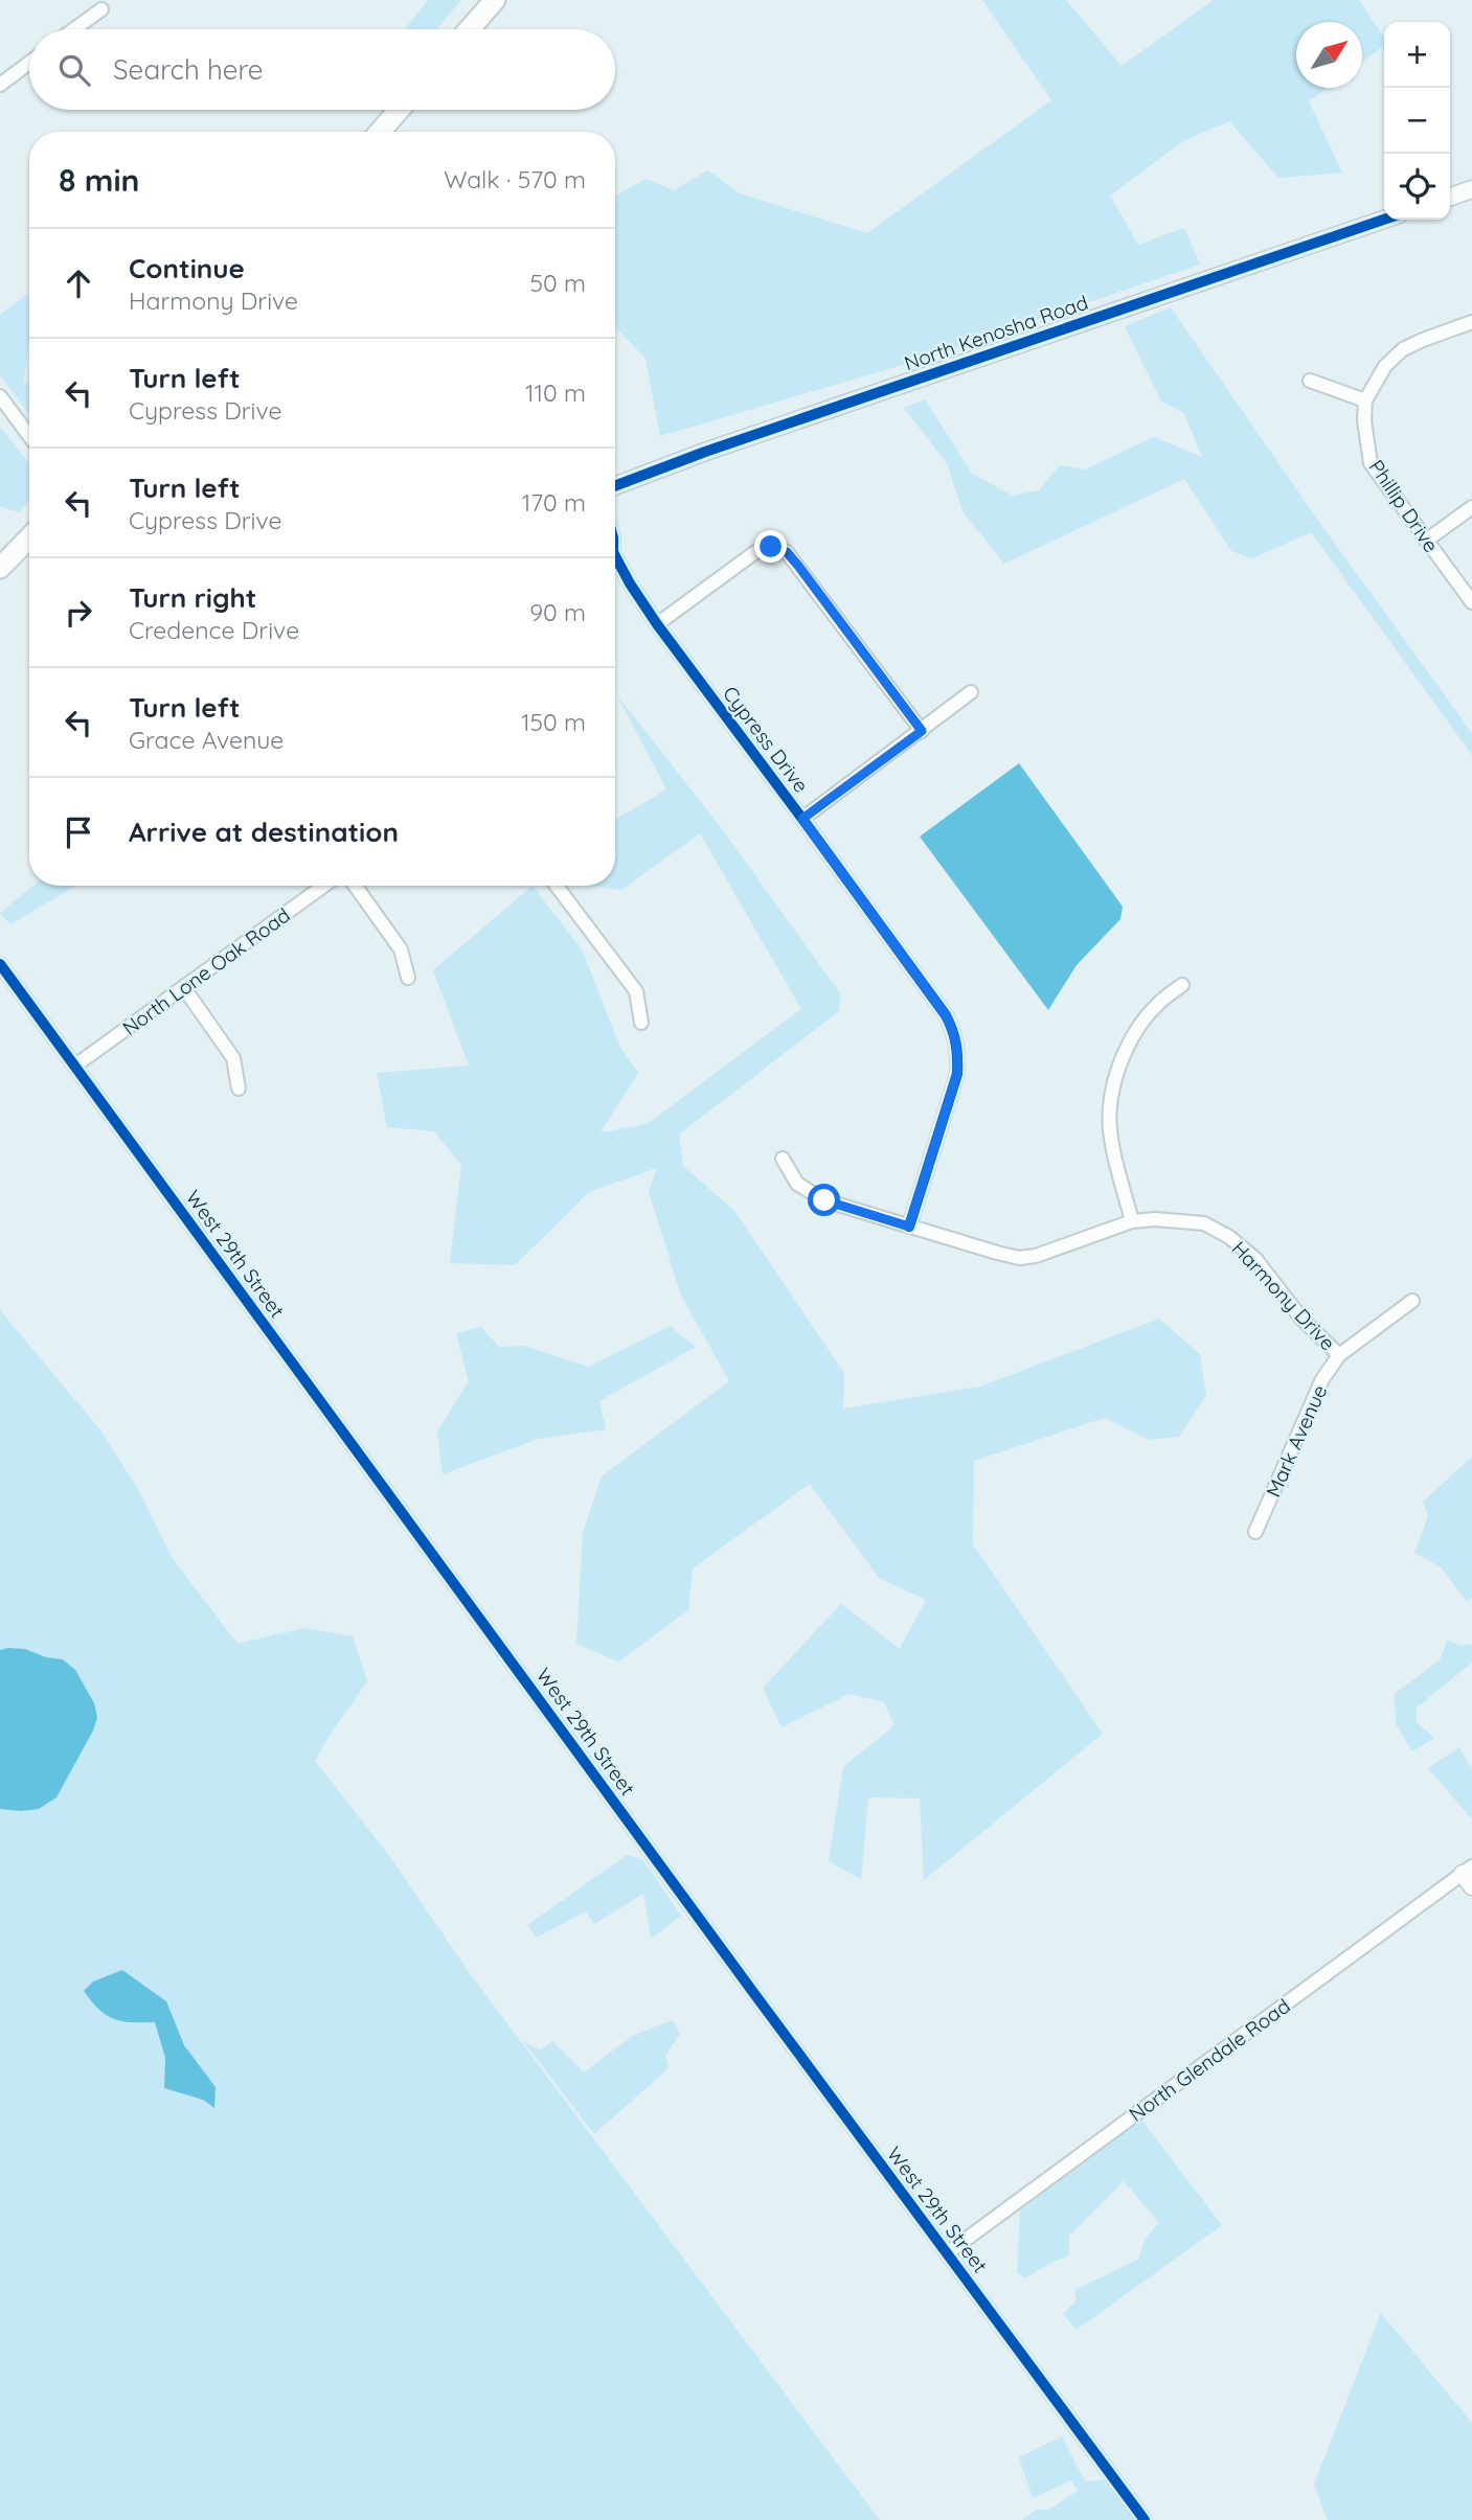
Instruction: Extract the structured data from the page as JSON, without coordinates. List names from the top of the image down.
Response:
{
  "streets": {
    "street": [
      "North Kenosha Road",
      "Phillip Drive",
      "Cypress Drive",
      "North Lone Oak Road",
      "West 29th Street",
      "Harmony Drive",
      "Mark Avenue",
      "North Glendale Road"
    ]
  },
  "crossings": [
    ["Cypress Drive", "Harmony Drive"],
    ["North Lone Oak Road", "West 29th Street"],
    ["West 29th Street", "North Glendale Road"],
    ["Harmony Drive", "Mark Avenue"]
  ],
  "north": "top right",
  "page": {
    "map_buttons": ["+", "−"],
    "search": "Search here",
    "heading": ["8 min", "Walk · 570 m"],
    "list": [
      ["Continue", "Harmony Drive", "50 m"],
      ["Turn left", "Cypress Drive", "110 m"],
      ["Turn left", "Cypress Drive", "170 m"],
      ["Turn right", "Credence Drive", "90 m"],
      ["Turn left", "Grace Avenue", "150 m"],
      "Arrive at destination"
    ]
  }
}
